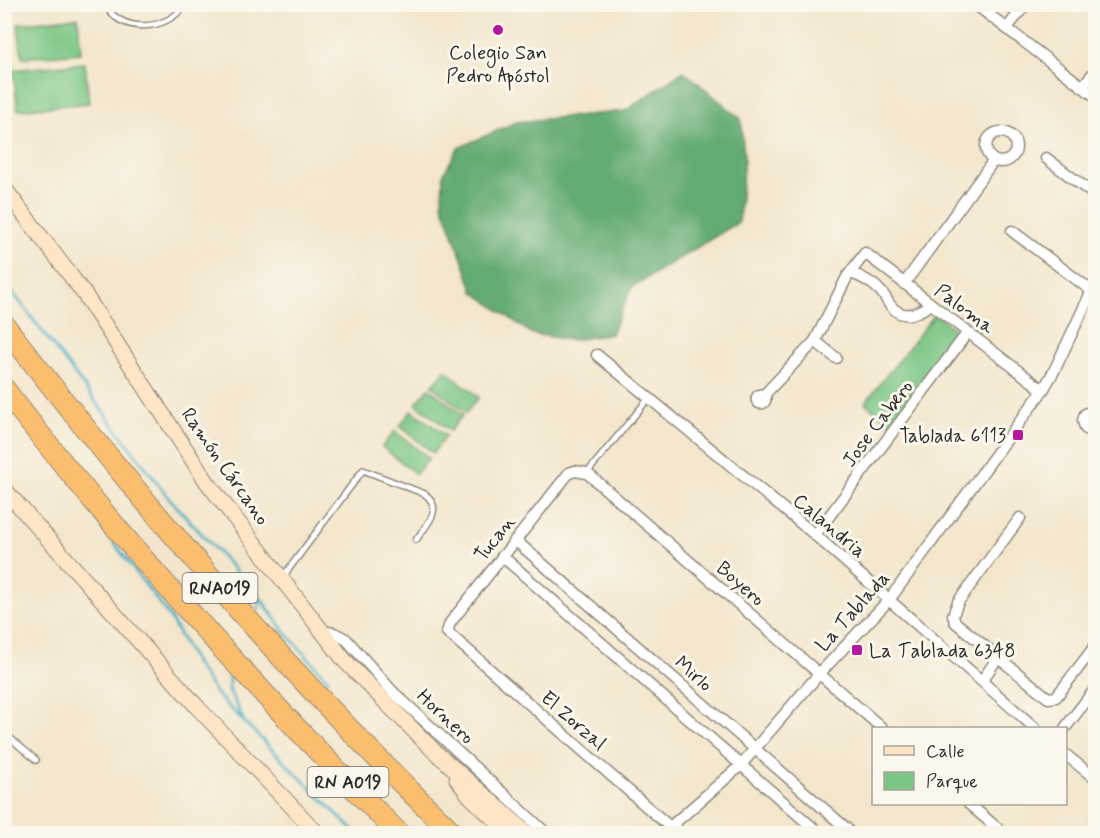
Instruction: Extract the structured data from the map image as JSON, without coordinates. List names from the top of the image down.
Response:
{
  "streets": {
    "highway": ["RNA019", "RN A019"],
    "main road": ["Ramón Cárcano"],
    "street": [
      "Paloma",
      "Jose Cabero",
      "Calandria",
      "Tucan",
      "Boyero",
      "La Tablada",
      "Mirlo",
      "Hornero",
      "El Zorzal"
    ]
  },
  "crossings": [
    ["Paloma", "Jose Cabero"],
    ["Paloma", "La Tablada"],
    ["Jose Cabero", "Calandria"],
    ["Ramón Cárcano", "Hornero"],
    ["Calandria", "La Tablada"],
    ["Tucan", "Boyero"],
    ["Tucan", "Mirlo"],
    ["Tucan", "El Zorzal"],
    ["Boyero", "La Tablada"],
    ["RNA019", "RN A019"],
    ["La Tablada", "Mirlo"],
    ["La Tablada", "El Zorzal"]
  ],
  "places": {
    "other": ["Colegio San Pedro Apóstol"],
    "transit": ["Tablada 6113", "La Tablada 6348"]
  },
  "legend": ["Calle", "Parque"]
}
